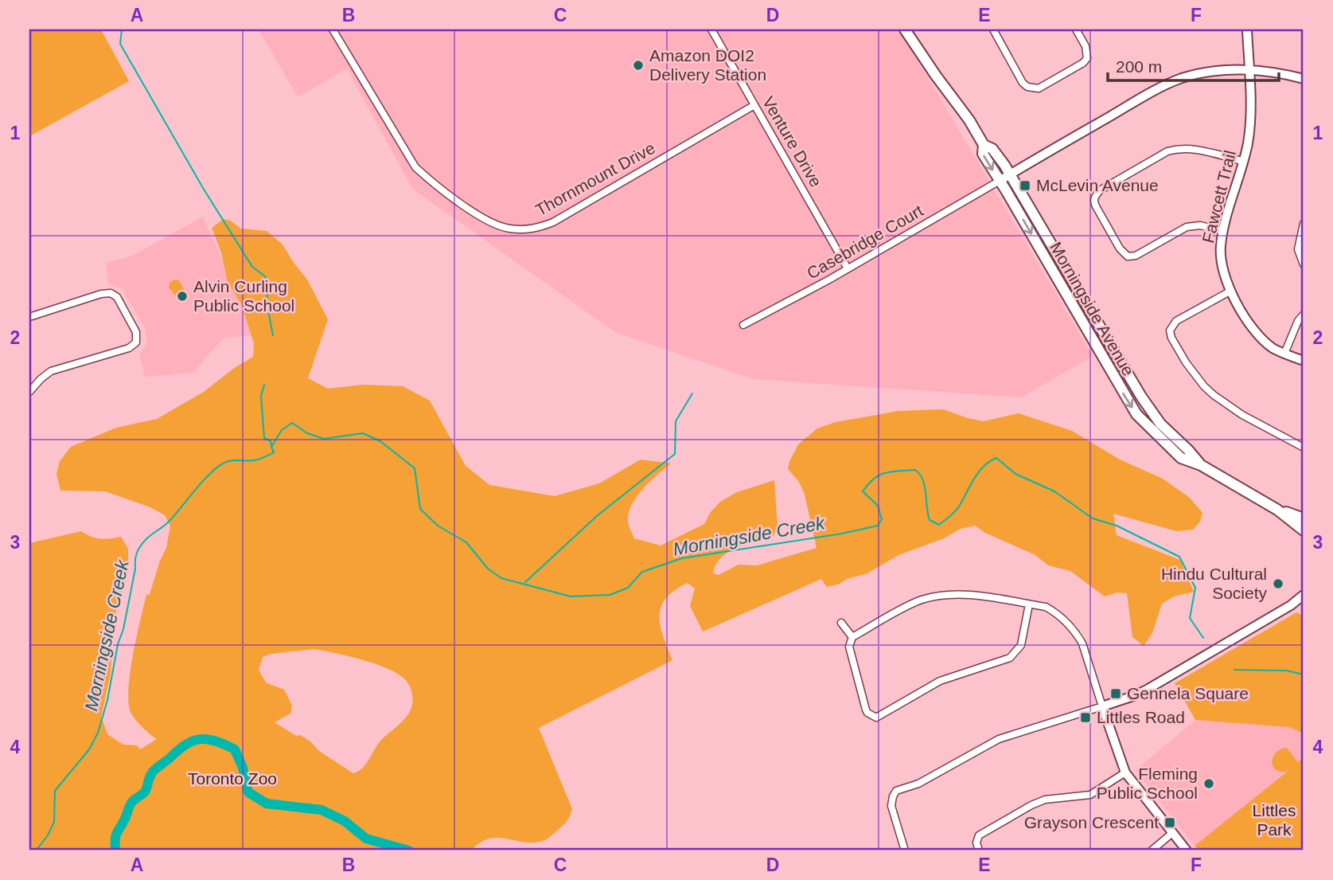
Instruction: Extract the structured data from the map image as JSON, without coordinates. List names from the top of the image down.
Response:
{
  "streets": {
    "main road": ["Morningside Avenue"],
    "street": [
      "Venture Drive",
      "Thornmount Drive",
      "Fawcett Trail",
      "Casebridge Court"
    ]
  },
  "crossings": [
    ["Venture Drive", "Thornmount Drive"],
    ["Venture Drive", "Casebridge Court"],
    ["Casebridge Court", "Morningside Avenue"]
  ],
  "water": ["Morningside Creek"],
  "parks": ["Toronto Zoo", "Littles Park"],
  "places": {
    "other": [
      "Amazon DOI2 Delivery Station",
      "Alvin Curling Public School",
      "Hindu Cultural Society",
      "Fleming Public School"
    ],
    "transit": [
      "McLevin Avenue",
      "Gennela Square",
      "Littles Road",
      "Grayson Crescent"
    ]
  },
  "scale_bar": "200 m",
  "grid": {
    "columns": [
      "A",
      "B",
      "C",
      "D",
      "E",
      "F"
    ],
    "rows": [
      "1",
      "2",
      "3",
      "4"
    ]
  }
}
